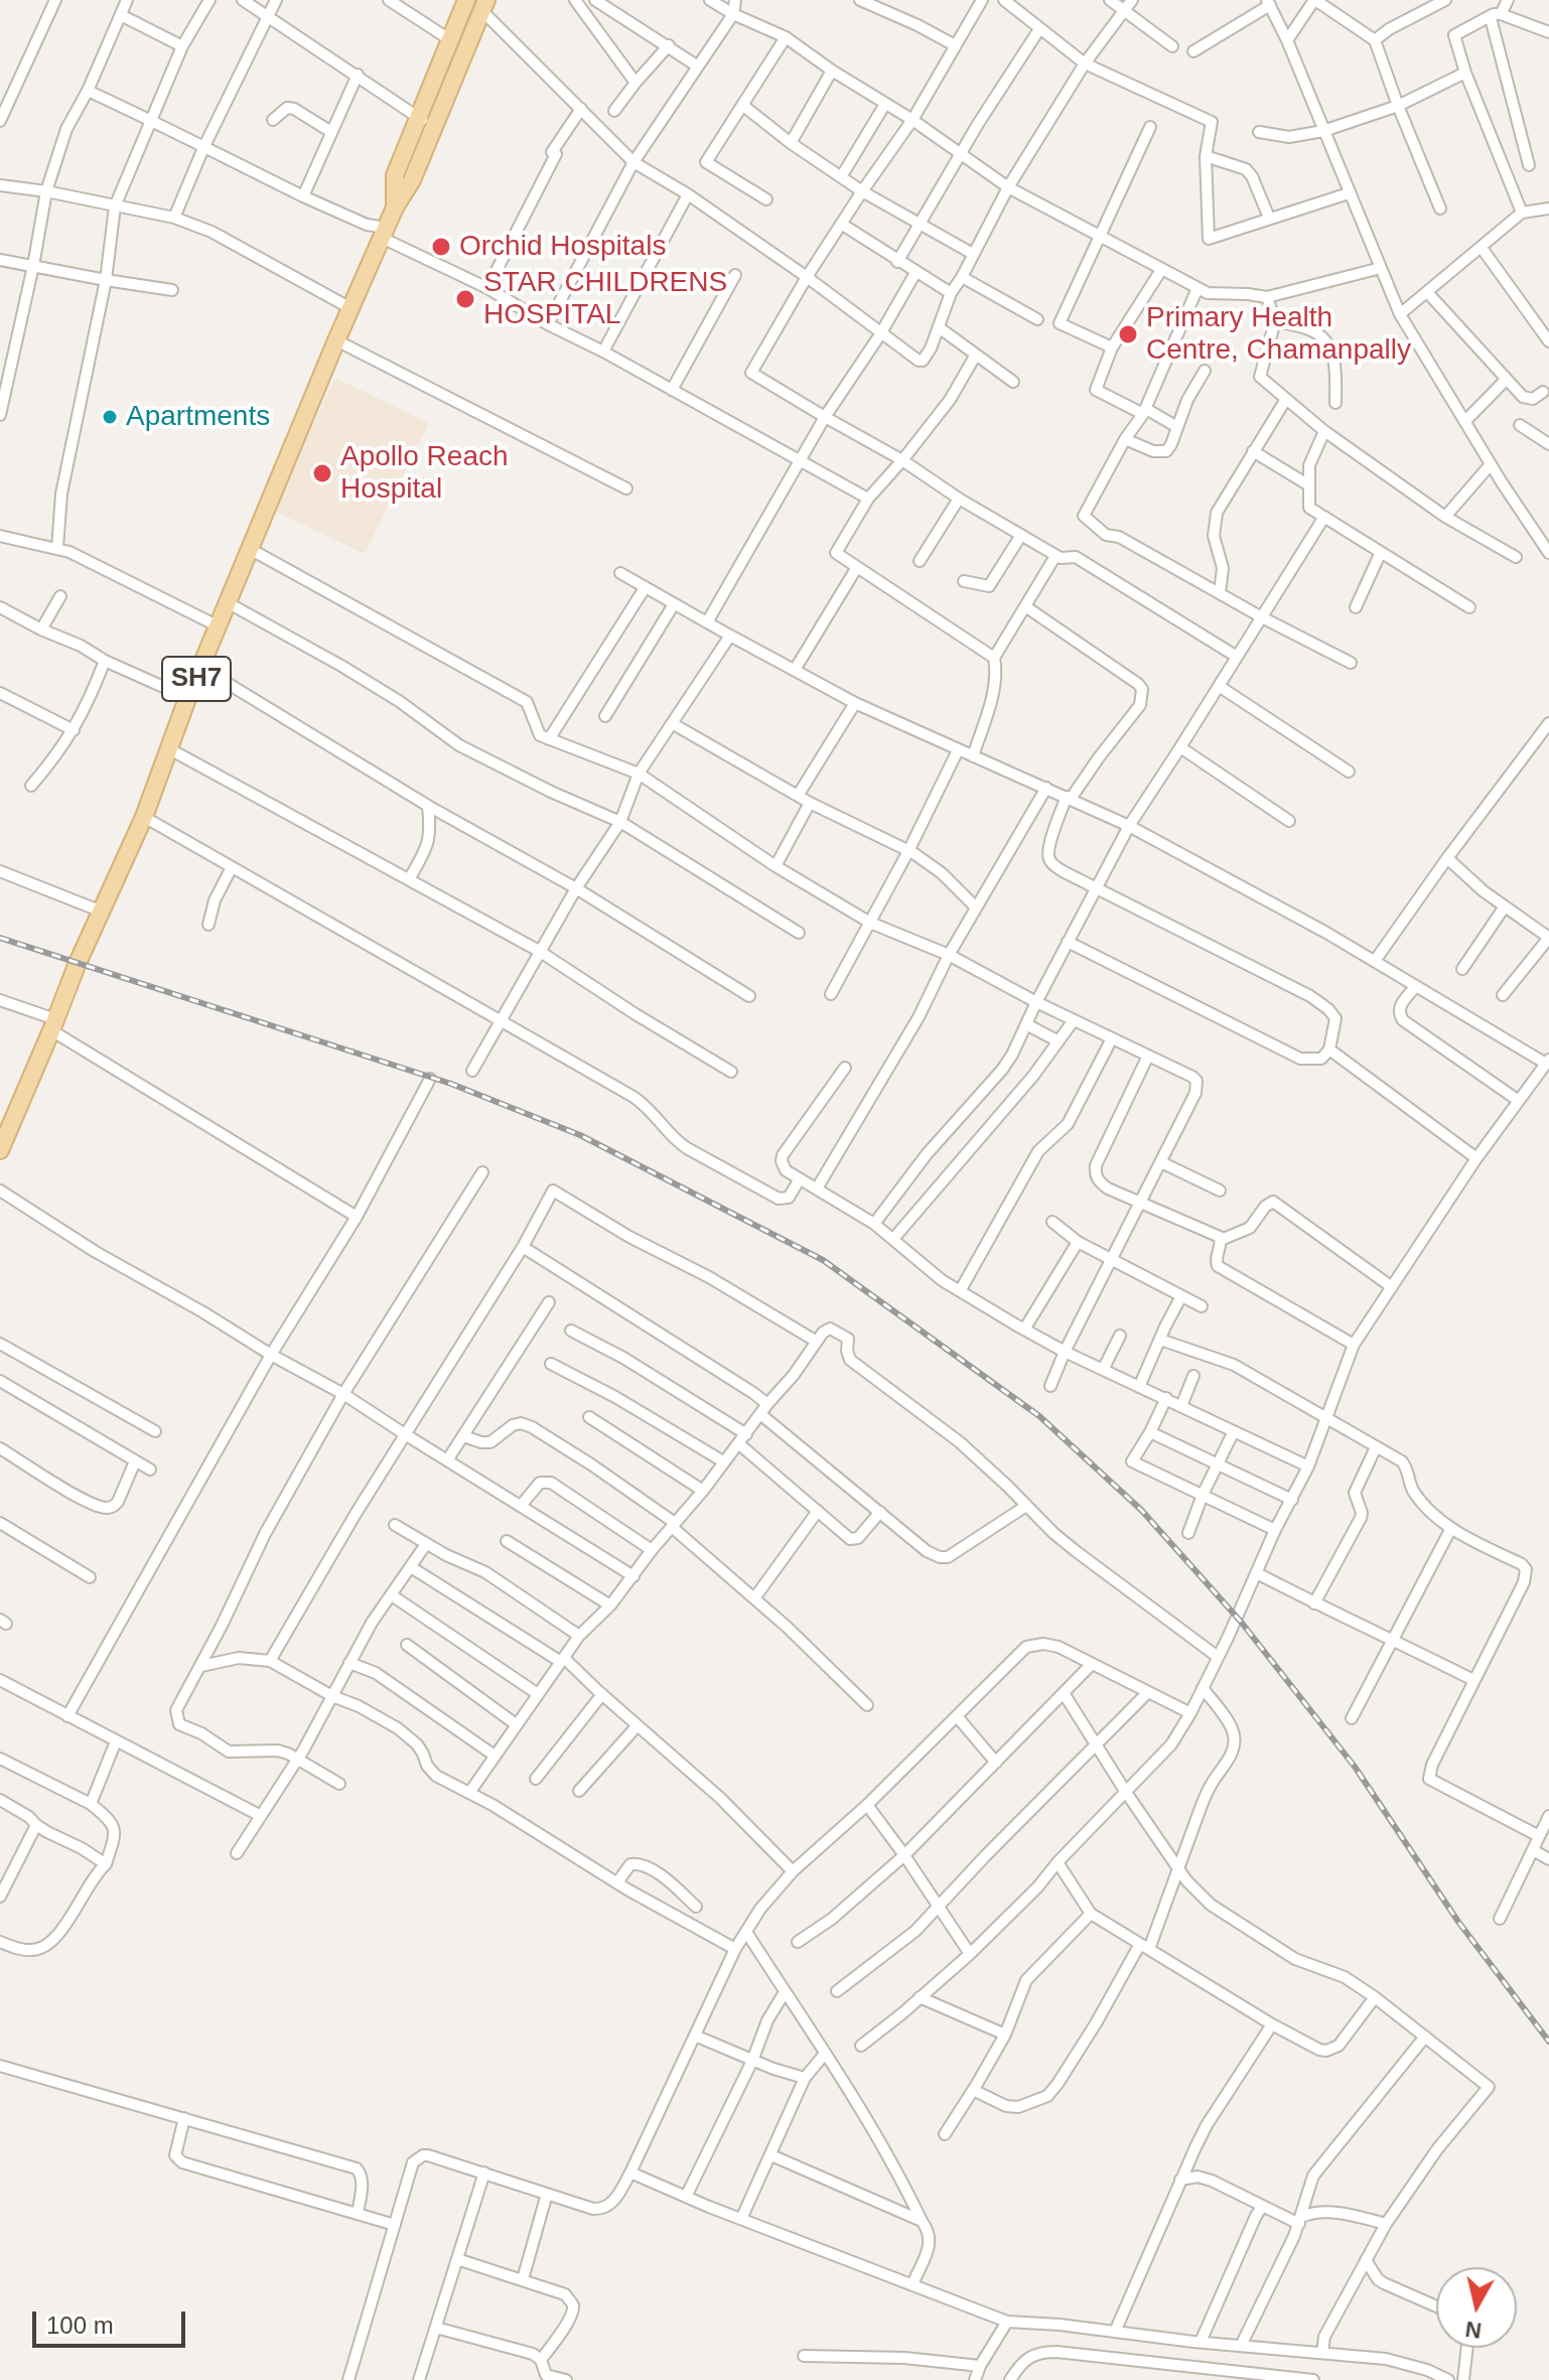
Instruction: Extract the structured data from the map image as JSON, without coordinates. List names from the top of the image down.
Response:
{
  "streets": {
    "main road": ["SH7"]
  },
  "places": [
    "Orchid Hospitals",
    "STAR CHILDRENS HOSPITAL",
    "Primary Health Centre, Chamanpally",
    "Apartments",
    "Apollo Reach Hospital"
  ],
  "scale_bar": "100 m",
  "north": "bottom"
}
